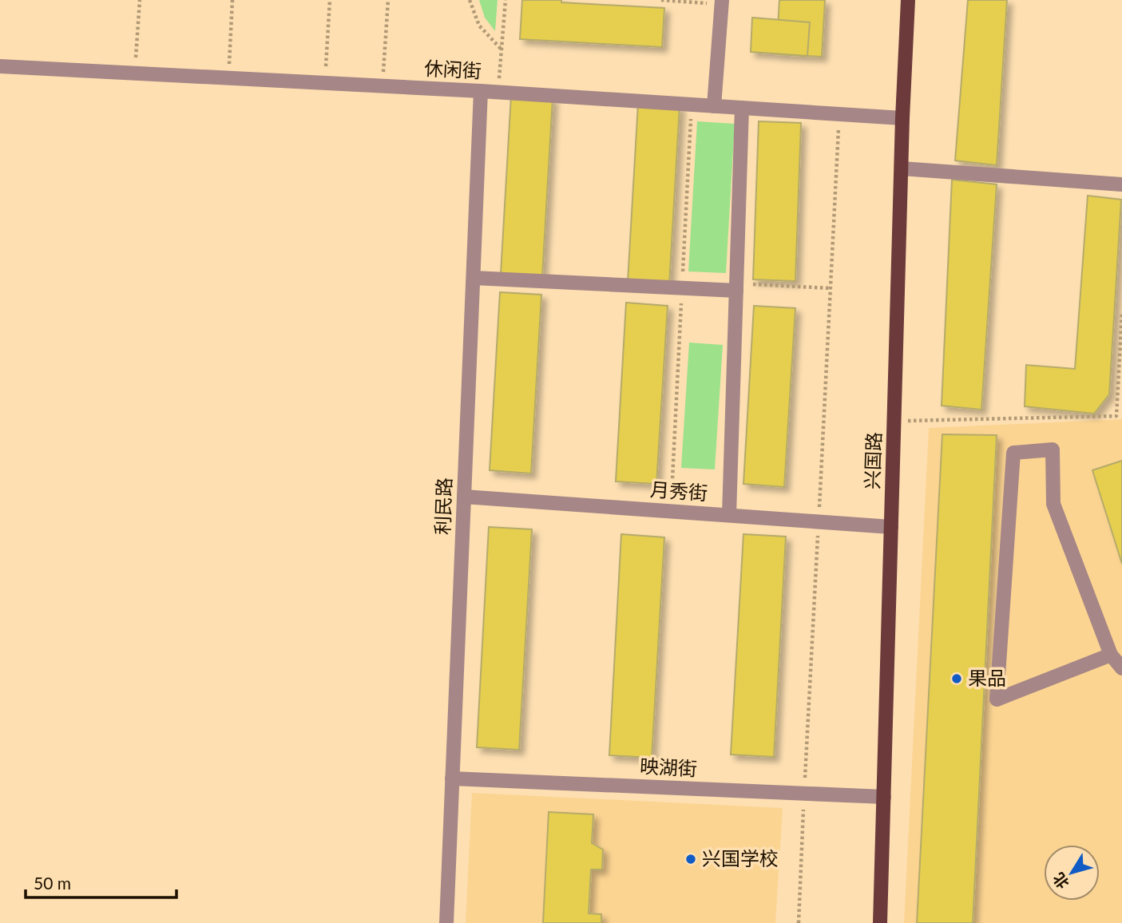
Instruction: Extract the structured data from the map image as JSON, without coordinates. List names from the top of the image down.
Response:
{
  "streets": {
    "main road": ["兴国路"],
    "street": [
      "休闲街",
      "月秀街",
      "利民路",
      "映湖街"
    ]
  },
  "crossings": [
    ["休闲街", "兴国路"],
    ["休闲街", "利民路"],
    ["兴国路", "月秀街"],
    ["兴国路", "映湖街"],
    ["月秀街", "利民路"],
    ["利民路", "映湖街"]
  ],
  "places": ["果品", "兴国学校"],
  "scale_bar": "50 m",
  "north": "bottom left"
}
